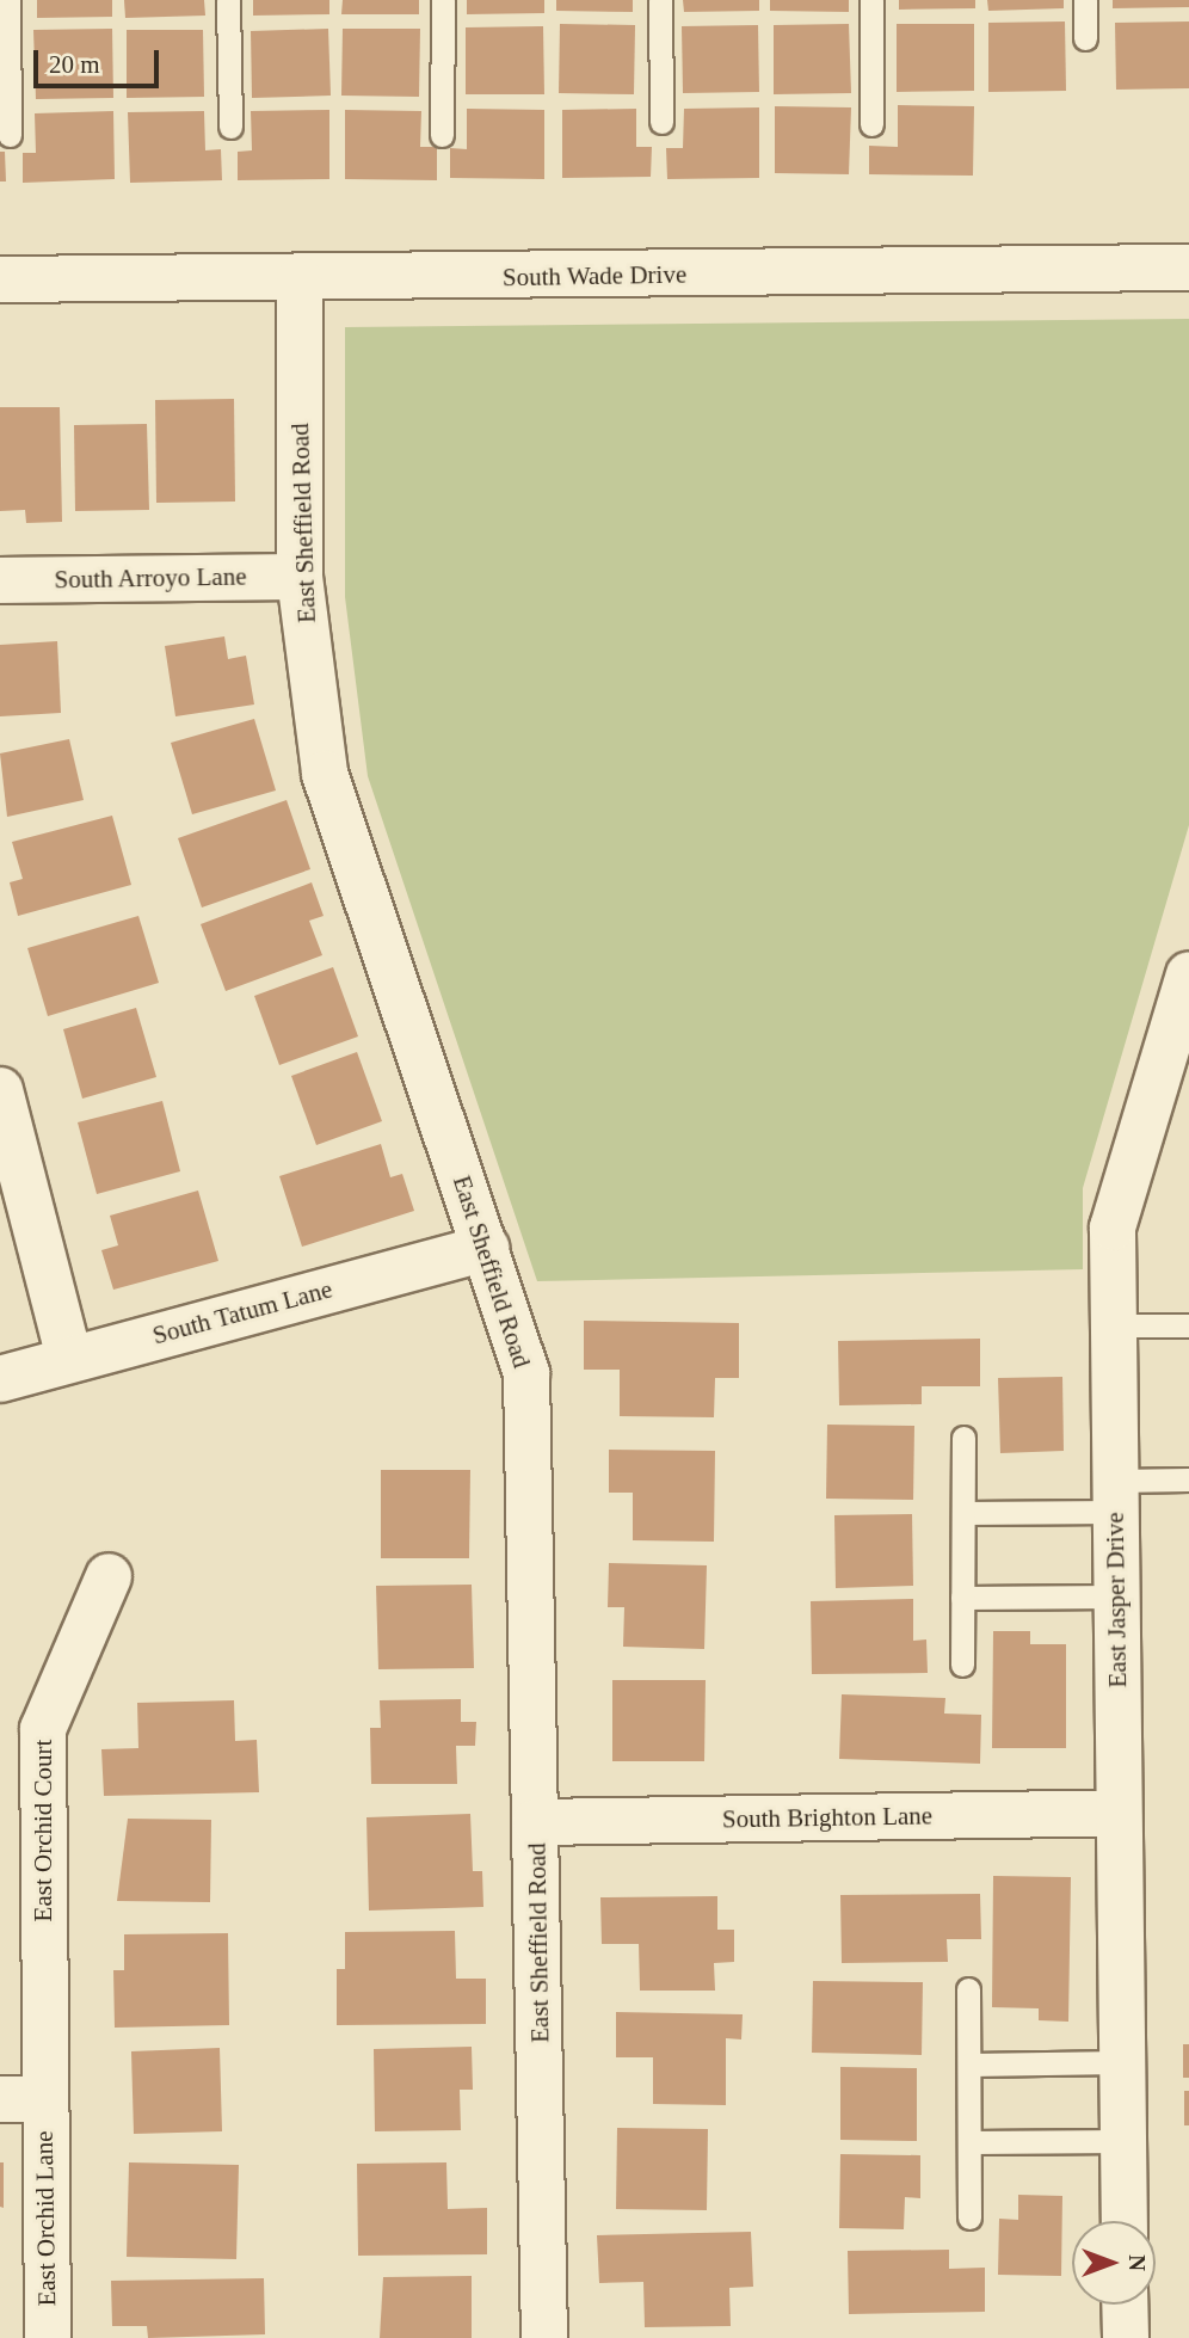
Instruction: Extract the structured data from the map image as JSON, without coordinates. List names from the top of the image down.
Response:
{
  "streets": {
    "street": [
      "South Wade Drive",
      "East Sheffield Road",
      "South Arroyo Lane",
      "South Tatum Lane",
      "East Jasper Drive",
      "South Brighton Lane",
      "East Orchid Court",
      "East Orchid Lane"
    ]
  },
  "crossings": [
    ["South Wade Drive", "East Sheffield Road"],
    ["East Sheffield Road", "South Arroyo Lane"],
    ["East Sheffield Road", "South Tatum Lane"],
    ["East Sheffield Road", "South Brighton Lane"],
    ["East Jasper Drive", "South Brighton Lane"],
    ["East Orchid Court", "East Orchid Lane"]
  ],
  "scale_bar": "20 m",
  "north": "right"
}
